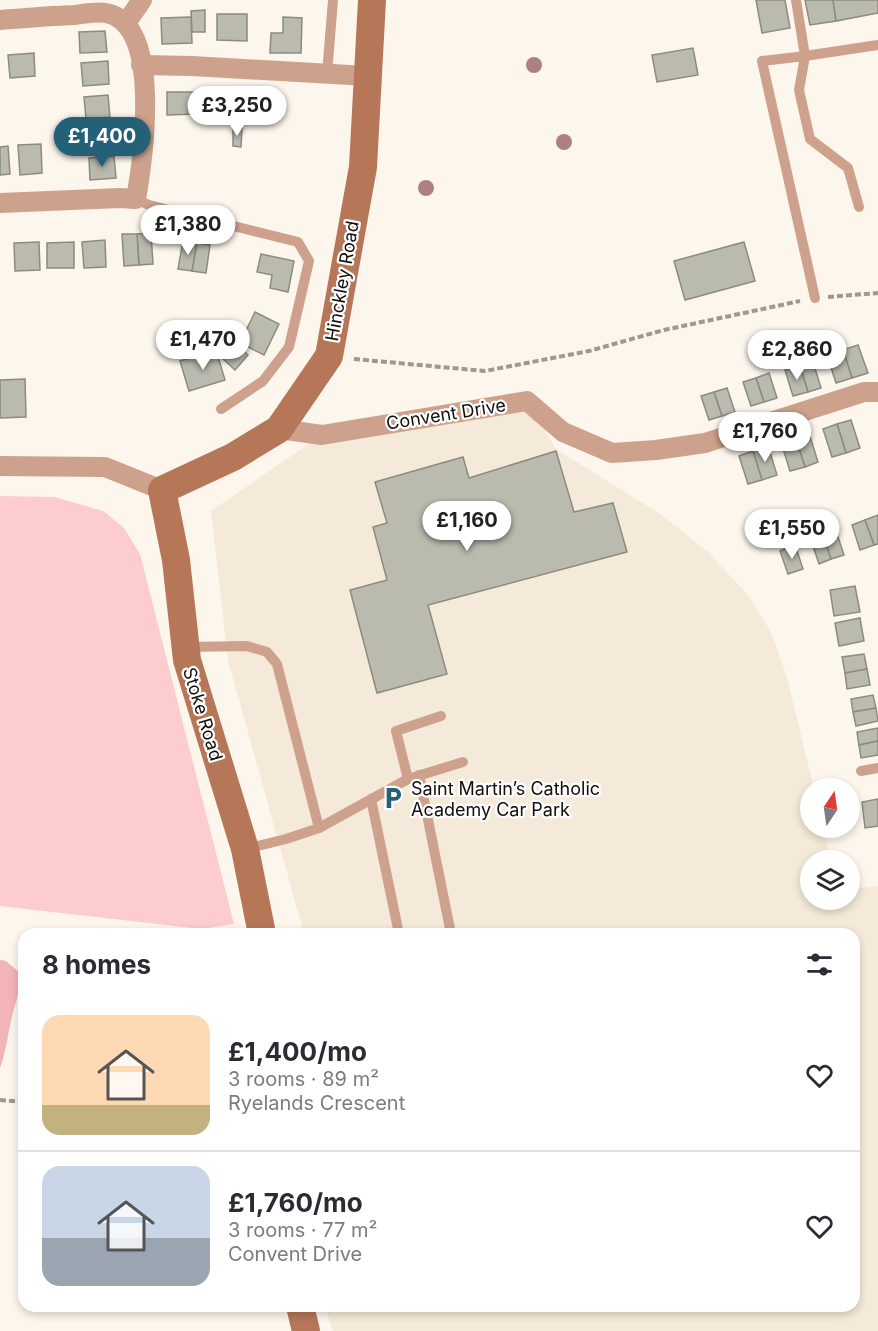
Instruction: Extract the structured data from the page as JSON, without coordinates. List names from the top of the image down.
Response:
{
  "streets": {
    "street": ["Hinckley Road", "Convent Drive", "Stoke Road"]
  },
  "crossings": [
    ["Hinckley Road", "Convent Drive"],
    ["Hinckley Road", "Stoke Road"]
  ],
  "places": {
    "parking": ["Saint Martin’s Catholic Academy Car Park"]
  },
  "north": "top",
  "page": {
    "price": [
      "£3,250",
      "£1,400",
      "£1,380",
      "£1,470",
      "£2,860",
      "£1,760",
      "£1,160",
      "£1,550"
    ],
    "heading": "8 homes",
    "list": [
      {
        "name": "£1,400/mo",
        "note": "3 rooms · 89 m² · Ryelands Crescent"
      },
      {
        "name": "£1,760/mo",
        "note": "3 rooms · 77 m² · Convent Drive"
      }
    ]
  }
}
